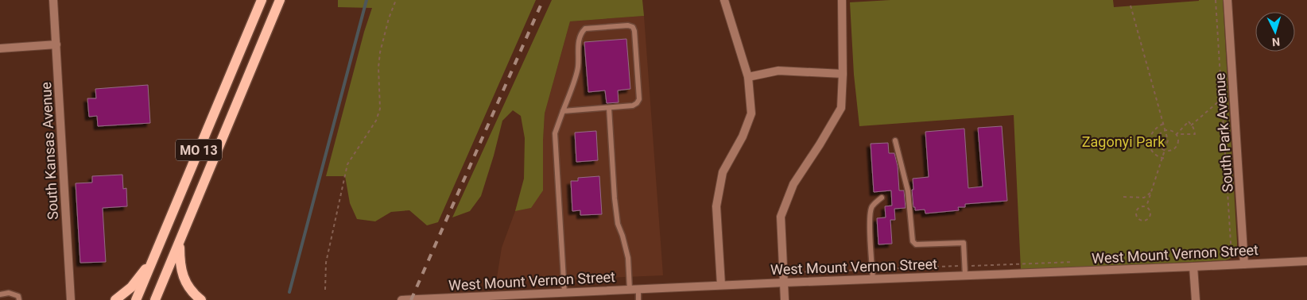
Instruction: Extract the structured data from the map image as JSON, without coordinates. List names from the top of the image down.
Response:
{
  "streets": {
    "main road": ["MO 13"],
    "street": ["South Park Avenue", "South Kansas Avenue", "West Mount Vernon Street"]
  },
  "crossings": [
    ["South Park Avenue", "West Mount Vernon Street"]
  ],
  "parks": ["Zagonyi Park"],
  "north": "bottom"
}
